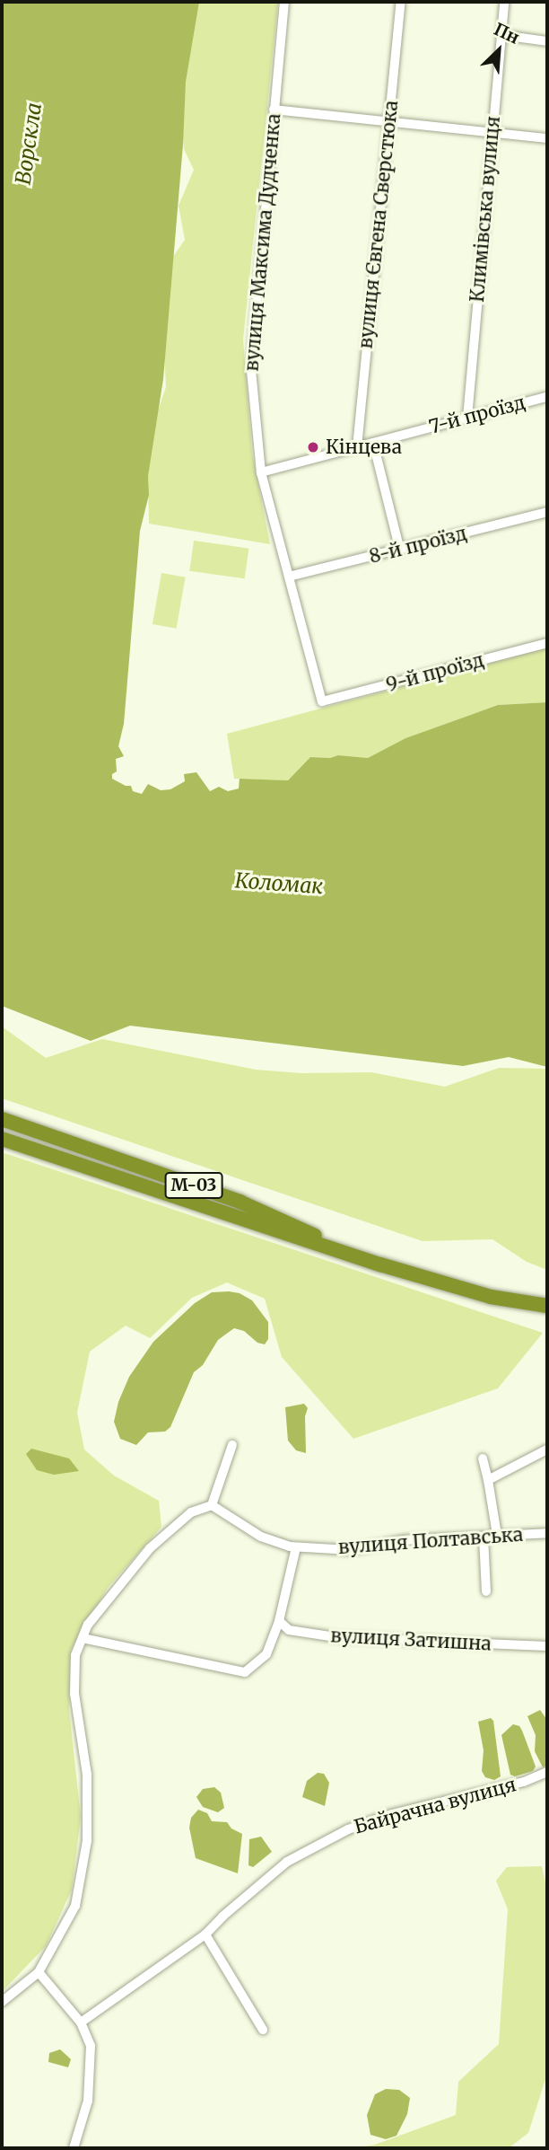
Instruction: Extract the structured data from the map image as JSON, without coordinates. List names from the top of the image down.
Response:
{
  "streets": {
    "highway": ["М-03"],
    "street": [
      "Климівська вулиця",
      "вулиця Євгена Сверстюка",
      "вулиця Максима Дудченка",
      "7-й проїзд",
      "8-й проїзд",
      "9-й проїзд",
      "вулиця Полтавська",
      "вулиця Затишна",
      "Байрачна вулиця"
    ]
  },
  "crossings": [
    ["Климівська вулиця", "7-й проїзд"],
    ["вулиця Євгена Сверстюка", "7-й проїзд"],
    ["вулиця Максима Дудченка", "7-й проїзд"],
    ["вулиця Максима Дудченка", "8-й проїзд"],
    ["вулиця Максима Дудченка", "9-й проїзд"]
  ],
  "water": ["Ворскла", "Коломак"],
  "places": ["Кінцева"],
  "north": "top right"
}
